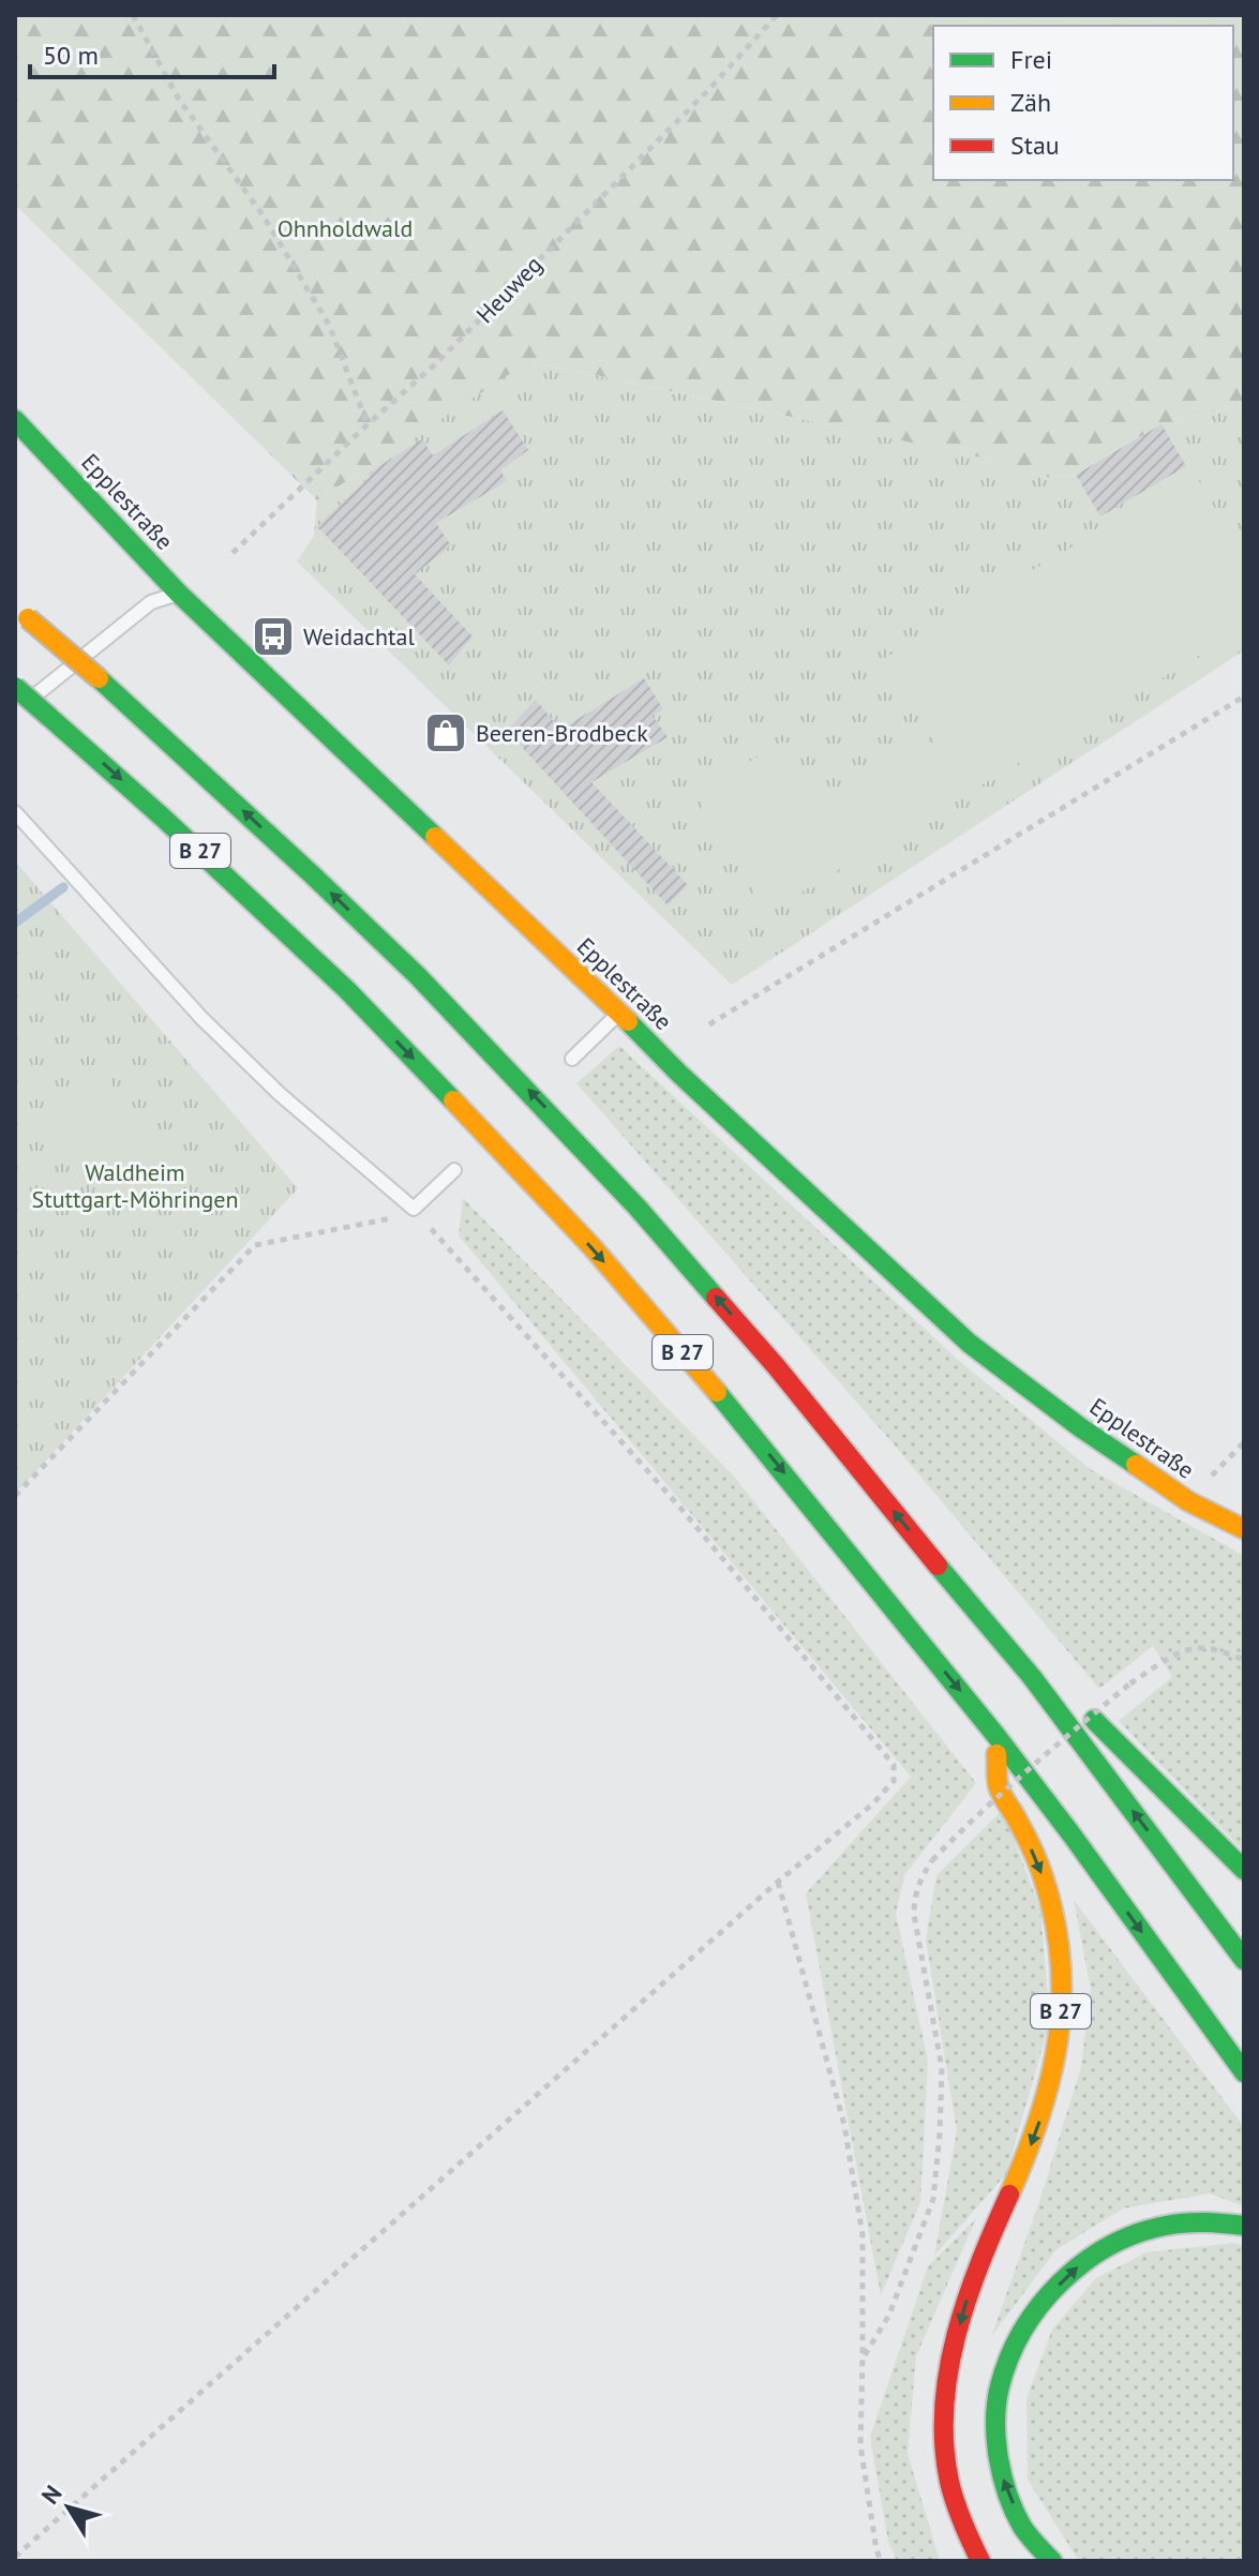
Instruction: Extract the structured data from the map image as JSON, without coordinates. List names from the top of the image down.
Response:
{
  "streets": {
    "main road": ["Epplestraße", "B 27"],
    "path": ["Heuweg"]
  },
  "parks": ["Ohnholdwald", "Waldheim Stuttgart-Möhringen"],
  "places": {
    "bus stop": ["Weidachtal"],
    "shop": ["Beeren-Brodbeck"]
  },
  "legend": ["Frei", "Zäh", "Stau"],
  "scale_bar": "50 m",
  "north": "top left"
}
